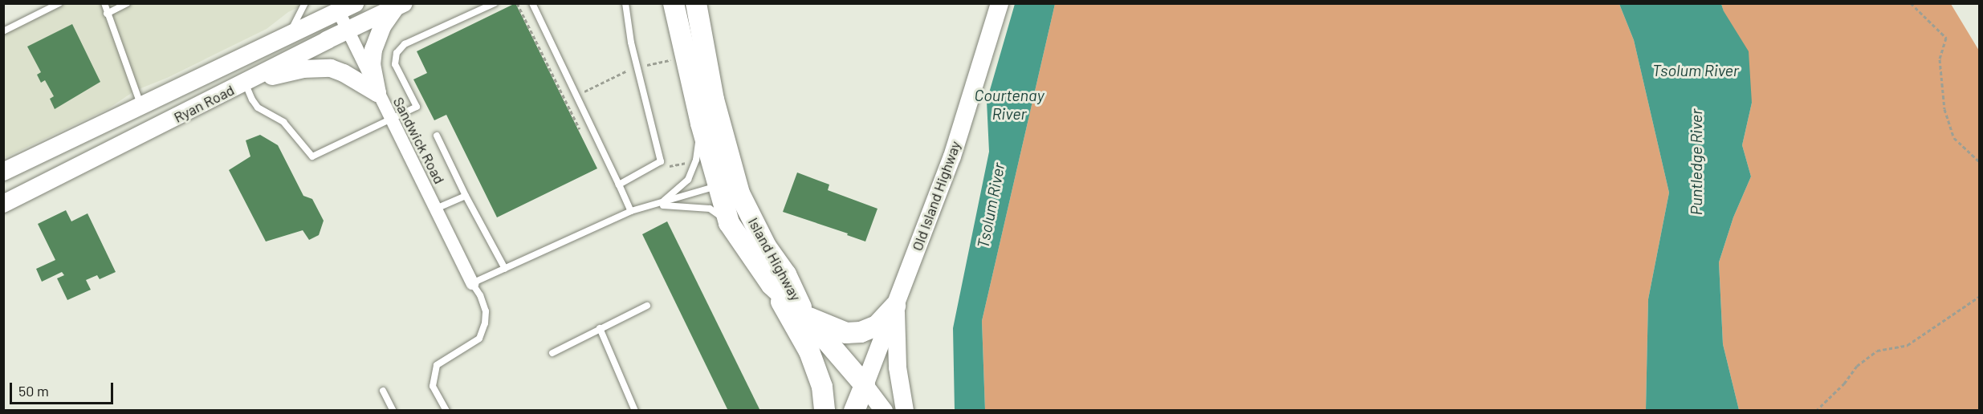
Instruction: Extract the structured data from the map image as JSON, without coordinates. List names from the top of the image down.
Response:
{
  "streets": {
    "main road": ["Ryan Road", "Old Island Highway", "Island Highway"],
    "street": ["Sandwick Road"]
  },
  "crossings": [
    ["Ryan Road", "Sandwick Road"]
  ],
  "water": ["Tsolum River", "Courtenay River", "Puntledge River"],
  "scale_bar": "50 m"
}
